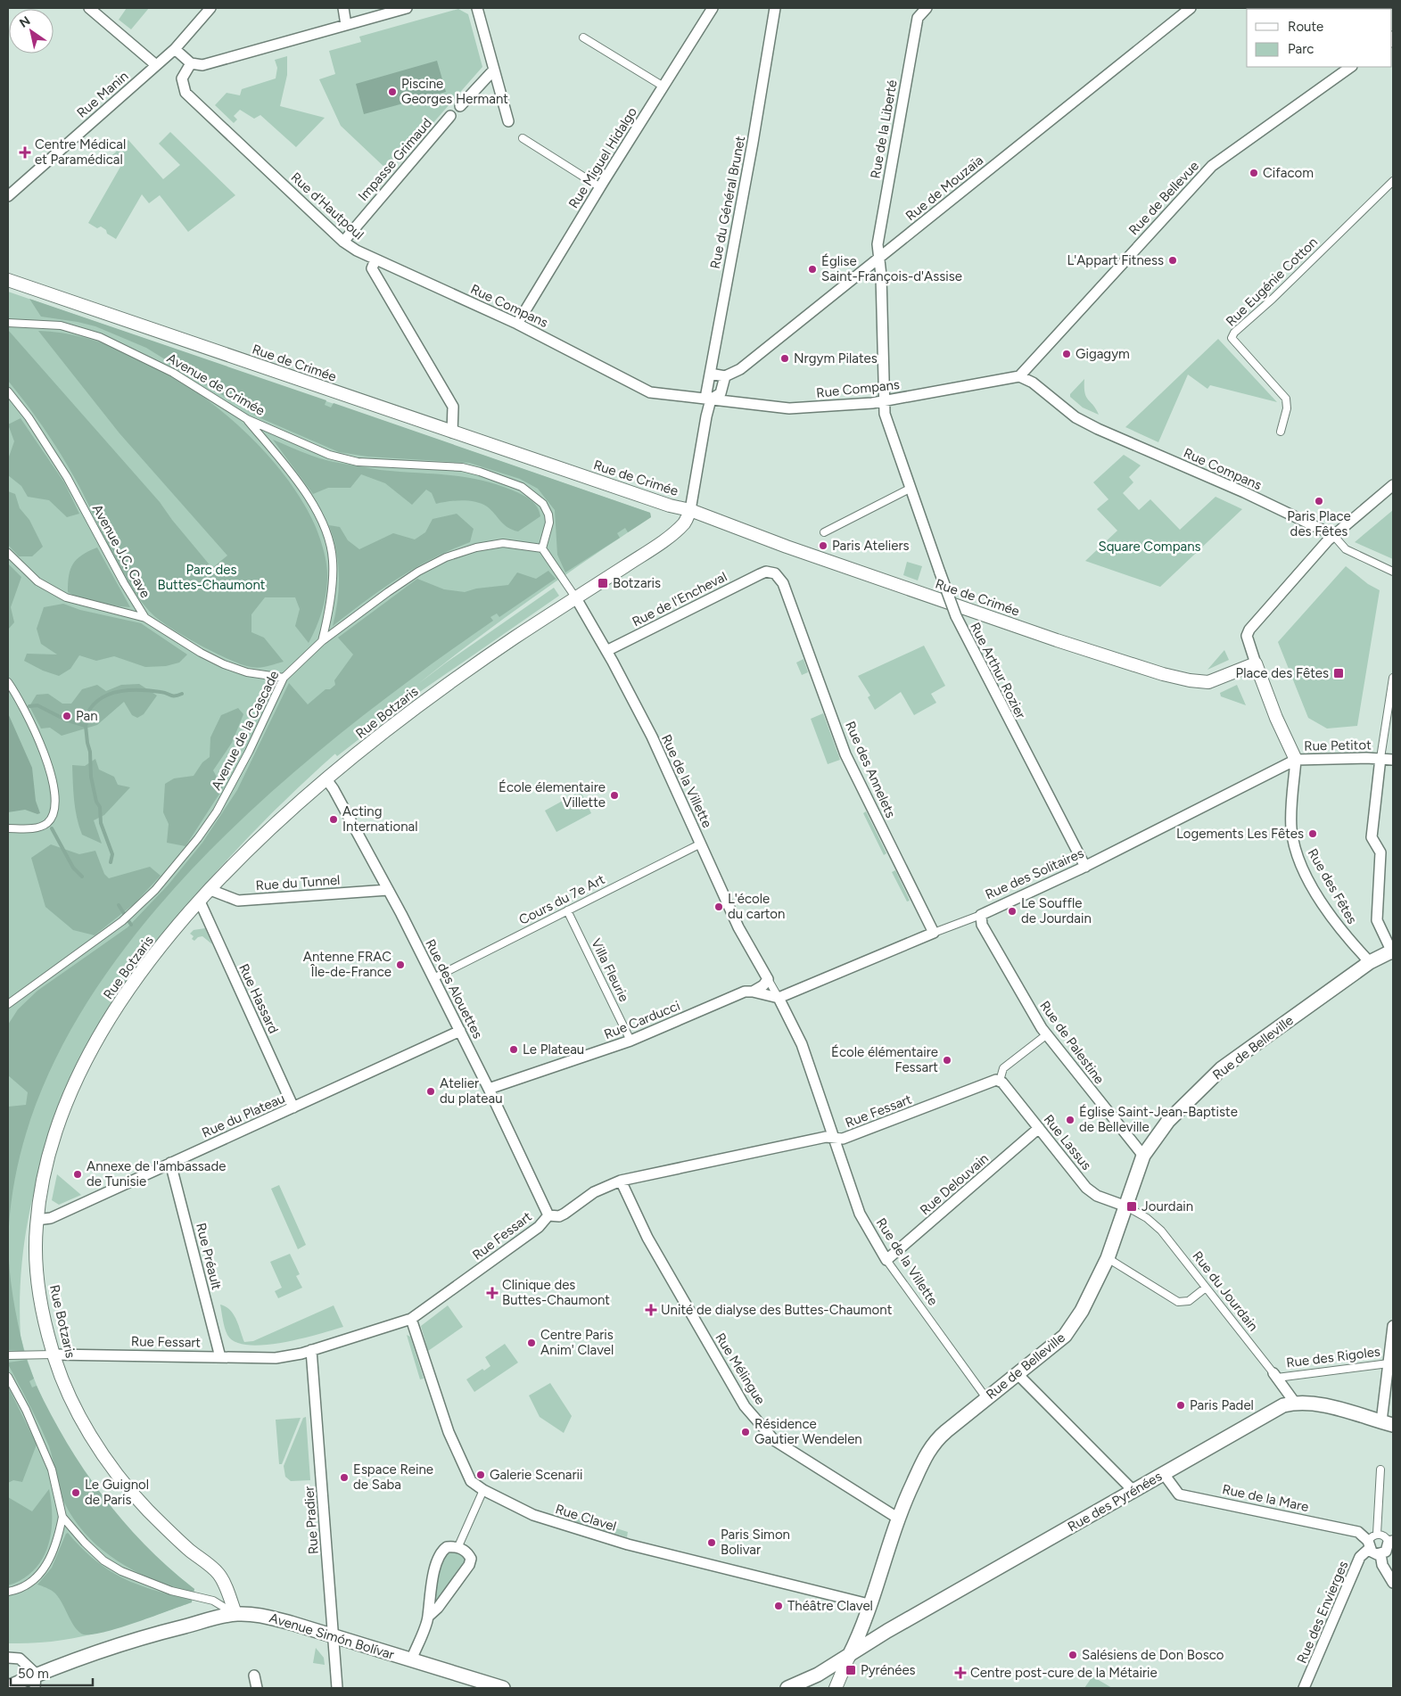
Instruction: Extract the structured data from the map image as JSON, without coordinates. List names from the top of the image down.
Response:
{
  "streets": {
    "main road": ["Rue de Belleville", "Rue des Pyrénées", "Avenue Simón Bolívar"],
    "street": [
      "Rue Manin",
      "Rue de la Liberté",
      "Rue Miguel Hidalgo",
      "Impasse Grimaud",
      "Rue de Mouzaïa",
      "Rue de Bellevue",
      "Rue du Général Brunet",
      "Rue d'Hautpoul",
      "Rue Eugénie Cotton",
      "Rue Compans",
      "Rue de Crimée",
      "Avenue de Crimée",
      "Avenue J.C. Cave",
      "Rue de l'Encheval",
      "Rue Arthur Rozier",
      "Rue Botzaris",
      "Avenue de la Cascade",
      "Rue Petitot",
      "Rue des Annelets",
      "Rue de la Villette",
      "Rue des Solitaires",
      "Rue du Tunnel",
      "Rue des Fêtes",
      "Cours du 7e Art",
      "Villa Fleurie",
      "Rue des Alouettes",
      "Rue Hassard",
      "Rue Carducci",
      "Rue de Palestine",
      "Rue Fessart",
      "Rue du Plateau",
      "Rue Lassus",
      "Rue Delouvain",
      "Rue Préault",
      "Rue du Jourdain",
      "Rue des Rigoles",
      "Rue Mélingue",
      "Rue de la Mare",
      "Rue Clavel",
      "Rue Pradier",
      "Rue des Envierges"
    ]
  },
  "crossings": [
    ["Rue de la Liberté", "Rue de Mouzaïa"],
    ["Rue de la Liberté", "Rue Compans"],
    ["Rue de la Liberté", "Rue Arthur Rozier"],
    ["Rue Miguel Hidalgo", "Rue Compans"],
    ["Impasse Grimaud", "Rue d'Hautpoul"],
    ["Rue de Mouzaïa", "Rue du Général Brunet"],
    ["Rue de Bellevue", "Rue Compans"],
    ["Rue du Général Brunet", "Rue Compans"],
    ["Rue du Général Brunet", "Rue de Crimée"],
    ["Rue du Général Brunet", "Rue Botzaris"],
    ["Rue d'Hautpoul", "Rue Compans"],
    ["Rue Compans", "Rue Arthur Rozier"],
    ["Rue de Crimée", "Rue Botzaris"],
    ["Rue de Crimée", "Rue des Fêtes"],
    ["Avenue de Crimée", "Avenue de la Cascade"],
    ["Avenue J.C. Cave", "Avenue de la Cascade"],
    ["Rue de l'Encheval", "Rue des Annelets"],
    ["Rue de l'Encheval", "Rue de la Villette"],
    ["Rue Arthur Rozier", "Rue des Solitaires"],
    ["Rue Botzaris", "Rue de la Villette"],
    ["Rue Botzaris", "Rue du Tunnel"],
    ["Rue Botzaris", "Rue des Alouettes"],
    ["Rue Botzaris", "Rue Hassard"],
    ["Rue Botzaris", "Rue Fessart"],
    ["Rue Botzaris", "Rue du Plateau"],
    ["Rue Botzaris", "Avenue Simón Bolívar"],
    ["Rue Petitot", "Rue des Solitaires"],
    ["Rue Petitot", "Rue des Fêtes"],
    ["Rue des Annelets", "Rue des Solitaires"],
    ["Rue de la Villette", "Rue des Solitaires"],
    ["Rue de la Villette", "Cours du 7e Art"],
    ["Rue de la Villette", "Rue Carducci"],
    ["Rue de la Villette", "Rue de Belleville"],
    ["Rue de la Villette", "Rue Fessart"],
    ["Rue de la Villette", "Rue Delouvain"],
    ["Rue des Solitaires", "Rue des Fêtes"],
    ["Rue des Solitaires", "Rue Carducci"],
    ["Rue des Solitaires", "Rue de Palestine"],
    ["Rue du Tunnel", "Rue des Alouettes"],
    ["Rue des Fêtes", "Rue de Belleville"],
    ["Cours du 7e Art", "Villa Fleurie"],
    ["Cours du 7e Art", "Rue des Alouettes"],
    ["Villa Fleurie", "Rue Carducci"],
    ["Rue des Alouettes", "Rue Carducci"],
    ["Rue des Alouettes", "Rue Fessart"],
    ["Rue des Alouettes", "Rue du Plateau"],
    ["Rue Hassard", "Rue du Plateau"],
    ["Rue de Palestine", "Rue de Belleville"],
    ["Rue de Belleville", "Rue Lassus"],
    ["Rue de Belleville", "Rue du Jourdain"],
    ["Rue de Belleville", "Rue Mélingue"],
    ["Rue de Belleville", "Rue des Pyrénées"],
    ["Rue de Belleville", "Rue Clavel"],
    ["Rue Fessart", "Rue Lassus"],
    ["Rue Fessart", "Rue Préault"],
    ["Rue Fessart", "Rue Mélingue"],
    ["Rue Fessart", "Rue Clavel"],
    ["Rue Fessart", "Rue Pradier"],
    ["Rue du Plateau", "Rue Préault"],
    ["Rue Lassus", "Rue Delouvain"],
    ["Rue Lassus", "Rue du Jourdain"],
    ["Rue du Jourdain", "Rue des Rigoles"],
    ["Rue du Jourdain", "Rue des Pyrénées"],
    ["Rue de la Mare", "Rue des Pyrénées"],
    ["Rue de la Mare", "Rue des Envierges"],
    ["Rue Pradier", "Avenue Simón Bolívar"]
  ],
  "parks": ["Square Compans", "Parc des Buttes-Chaumont"],
  "places": {
    "other": [
      "Piscine Georges Hermant",
      "Cifacom",
      "L'Appart Fitness",
      "Église Saint-François-d'Assise",
      "Gigagym",
      "Nrgym Pilates",
      "Paris Place des Fêtes",
      "Paris Ateliers",
      "Pan",
      "École élementaire Villette",
      "Acting International",
      "Logements Les Fêtes",
      "L'école du carton",
      "Le Souffle de Jourdain",
      "Antenne FRAC Île-de-France",
      "Le Plateau",
      "École élémentaire Fessart",
      "Atelier du plateau",
      "Église Saint-Jean-Baptiste de Belleville",
      "Annexe de l'ambassade de Tunisie",
      "Centre Paris Anim' Clavel",
      "Paris Padel",
      "Résidence Gautier Wendelen",
      "Galerie Scenarii",
      "Espace Reine de Saba",
      "Le Guignol de Paris",
      "Paris Simon Bolivar",
      "Théâtre Clavel",
      "Salésiens de Don Bosco"
    ],
    "health": [
      "Centre Médical et Paramédical",
      "Clinique des Buttes-Chaumont",
      "Unité de dialyse des Buttes-Chaumont",
      "Centre post-cure de la Métairie"
    ],
    "transit": [
      "Botzaris",
      "Place des Fêtes",
      "Jourdain",
      "Pyrénées"
    ]
  },
  "legend": ["Route", "Parc"],
  "scale_bar": "50 m",
  "north": "top left"
}
